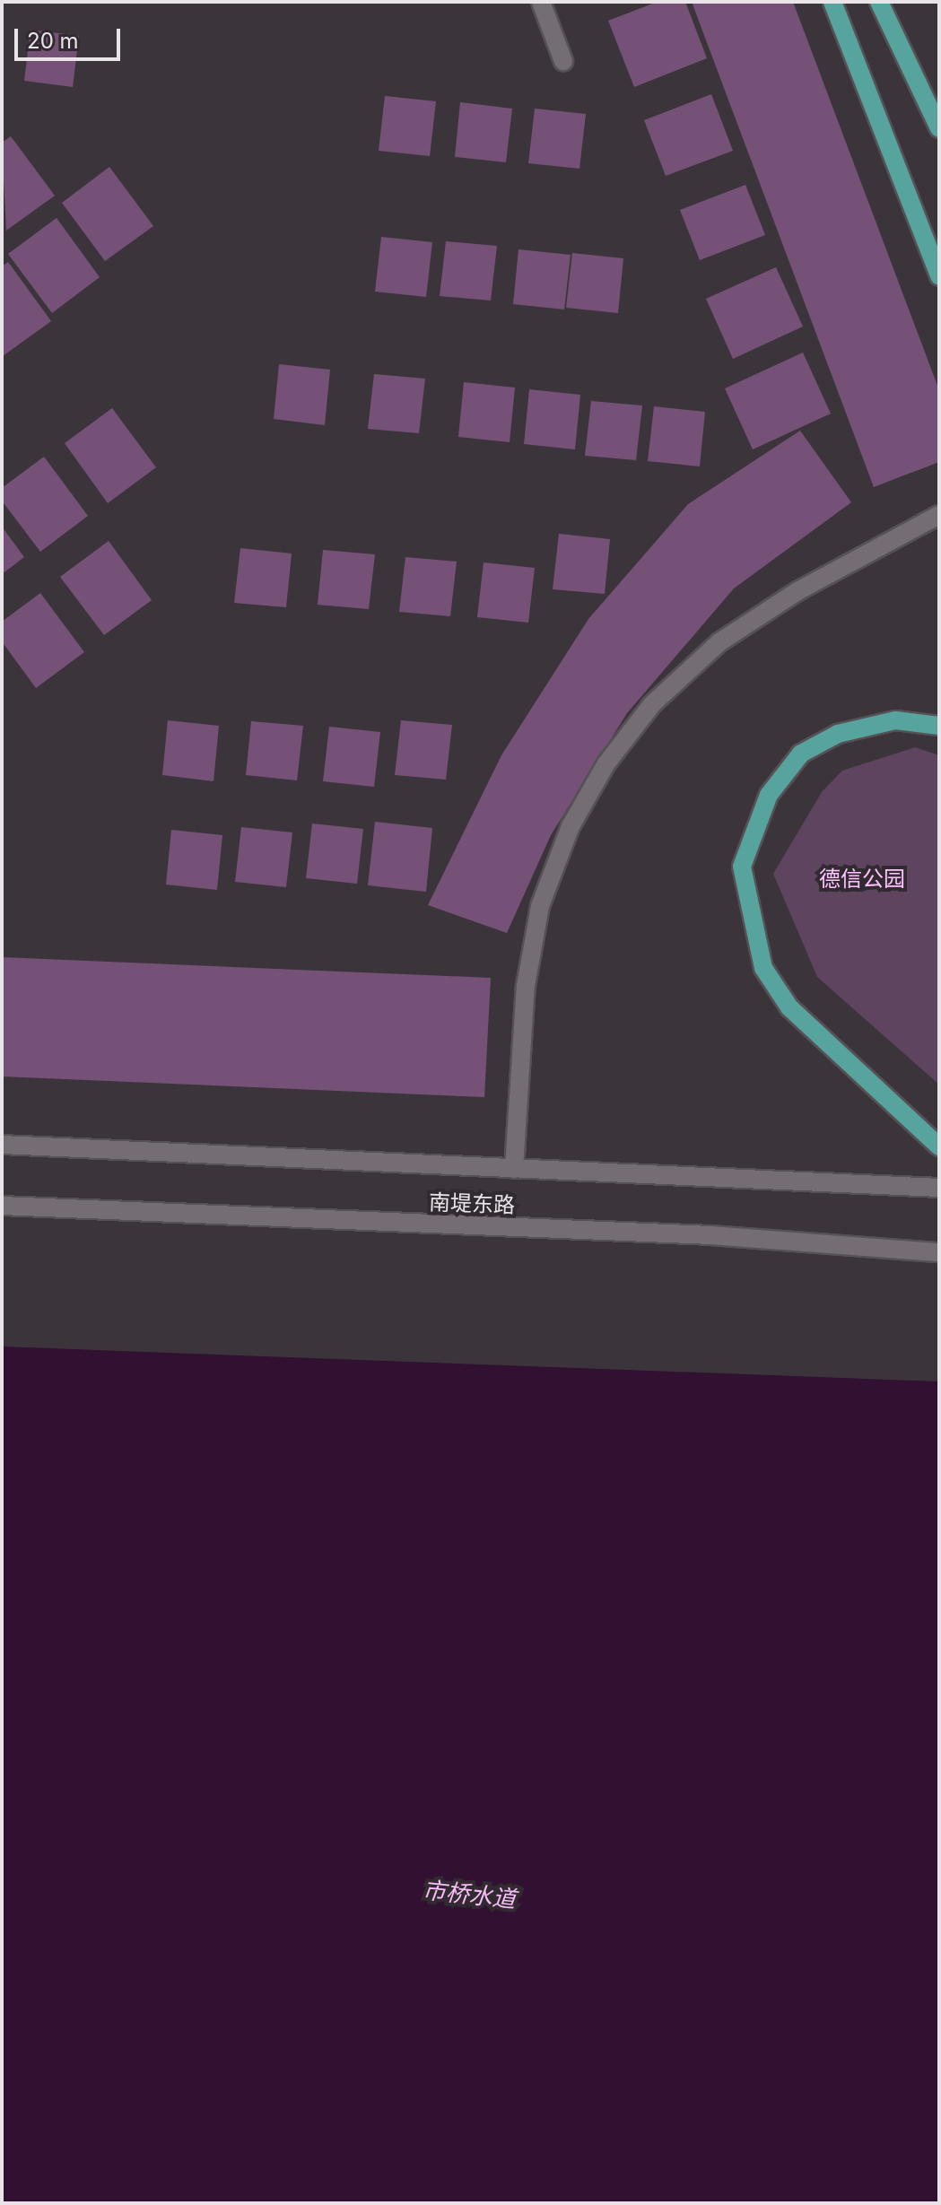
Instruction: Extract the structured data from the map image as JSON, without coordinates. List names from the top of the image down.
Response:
{
  "streets": {
    "street": ["南堤东路"]
  },
  "water": ["市桥水道"],
  "parks": ["德信公园"],
  "scale_bar": "20 m"
}
